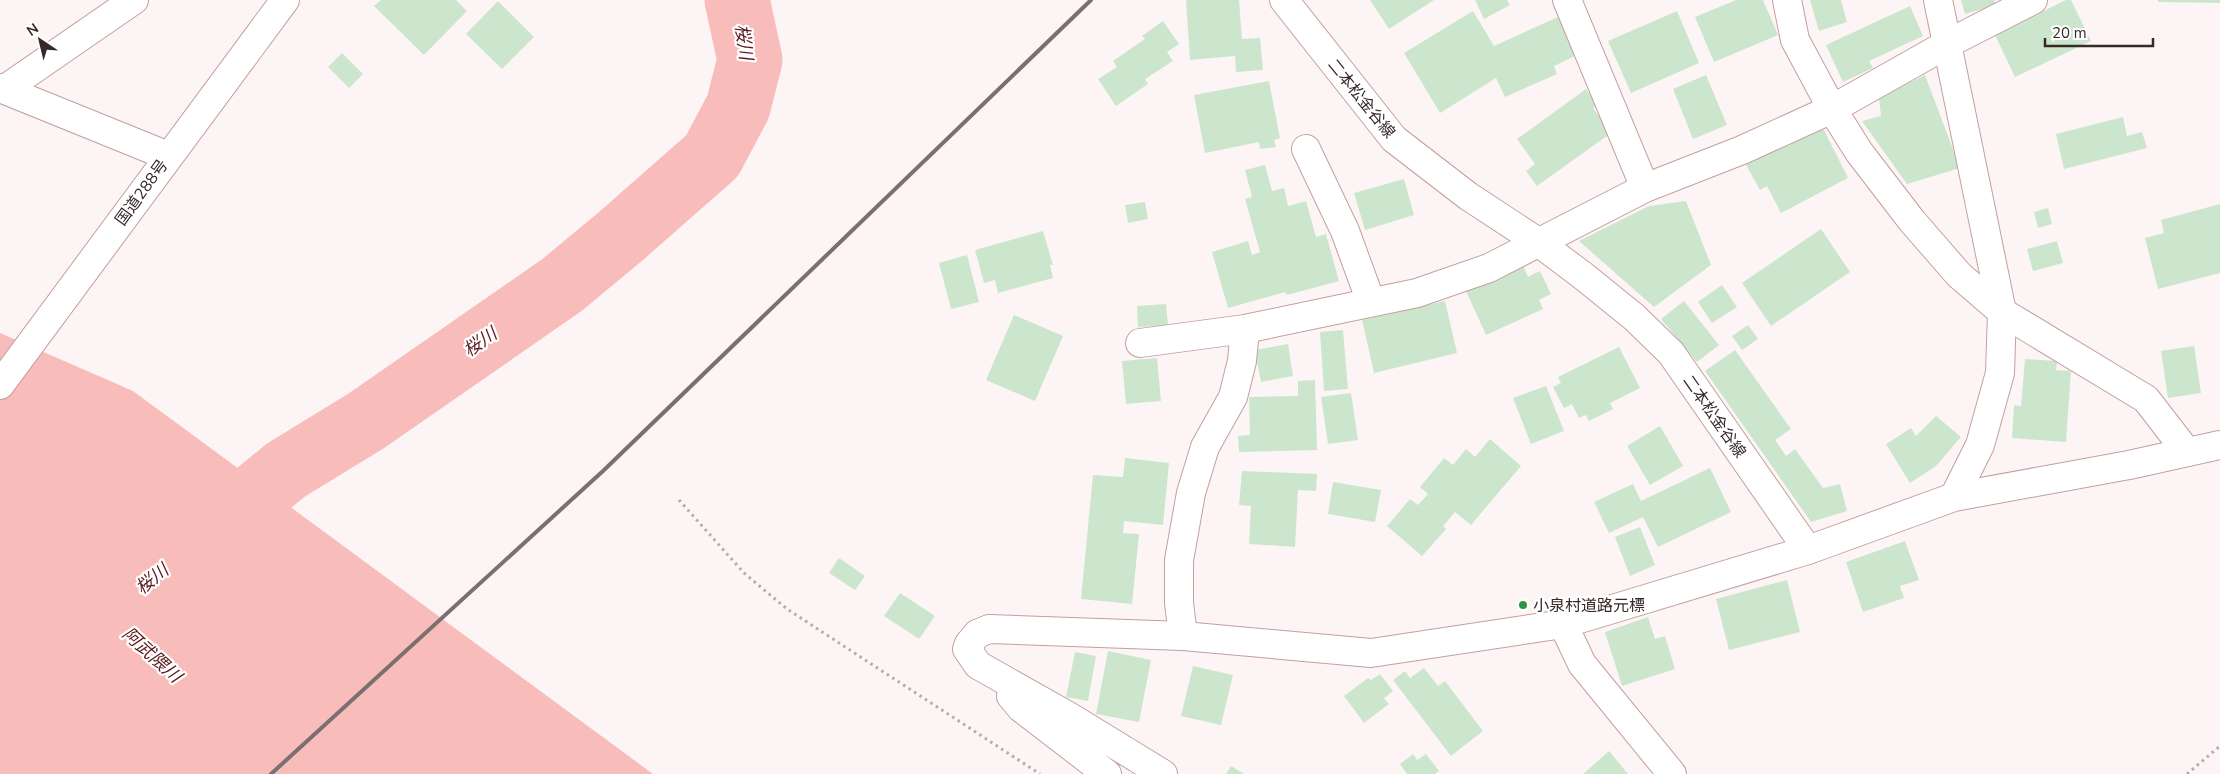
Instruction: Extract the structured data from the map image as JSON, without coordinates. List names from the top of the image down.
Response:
{
  "streets": {
    "main road": ["二本松金谷線", "国道288号"]
  },
  "water": ["桜川", "阿武隈川"],
  "places": ["小泉村道路元標"],
  "scale_bar": "20 m",
  "north": "top left"
}
